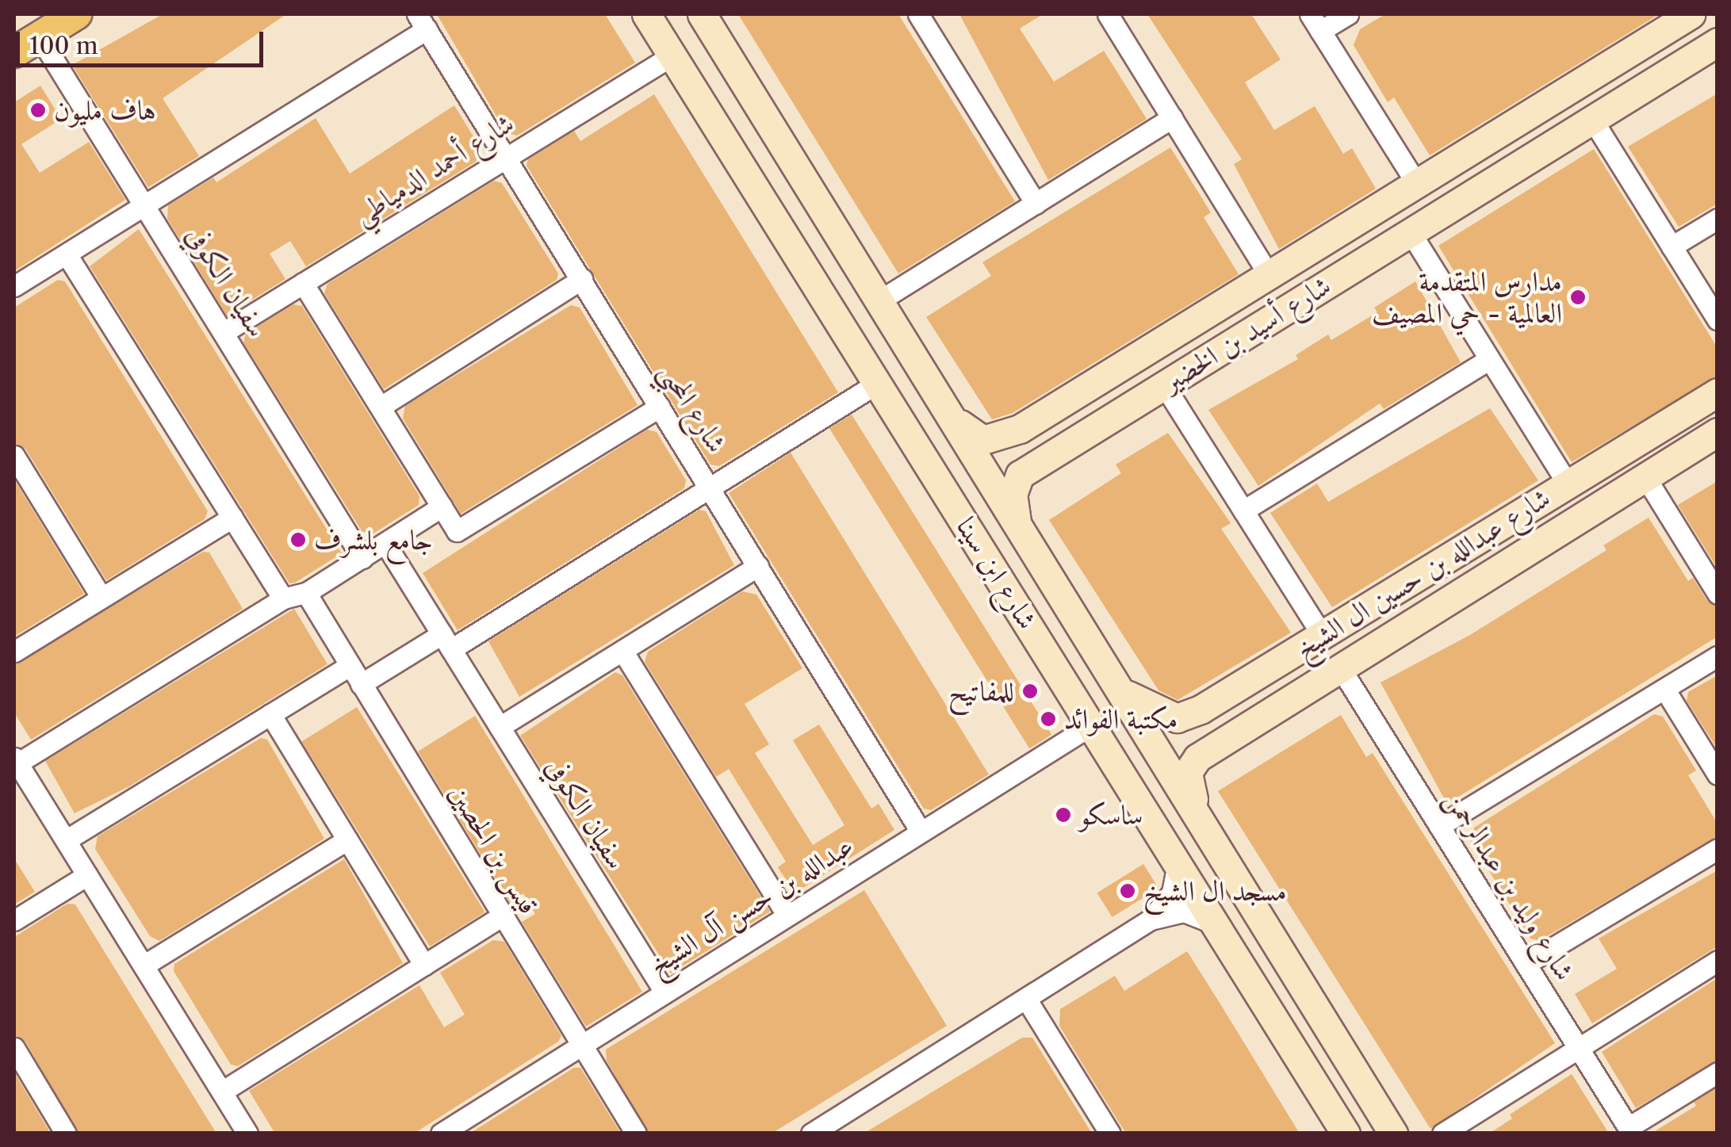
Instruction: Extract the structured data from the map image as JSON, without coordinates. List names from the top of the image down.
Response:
{
  "streets": {
    "street": [
      "شارع أحمد الدمياطي",
      "سفيان الكوفي",
      "شارع أسيد بن الخضير",
      "شارع المحبي",
      "شارع ابن سينا",
      "شارع عبدالله بن حسين ال الشيخ",
      "قيس بن الحصين",
      "شارع وليد بن عبدالرحمن",
      "عبدالله بن حسن آل الشيخ"
    ]
  },
  "crossings": [
    ["شارع أحمد الدمياطي", "سفيان الكوفي"],
    ["شارع أحمد الدمياطي", "شارع المحبي"],
    ["شارع أحمد الدمياطي", "شارع ابن سينا"],
    ["سفيان الكوفي", "عبدالله بن حسن آل الشيخ"],
    ["شارع أسيد بن الخضير", "شارع ابن سينا"],
    ["شارع المحبي", "عبدالله بن حسن آل الشيخ"],
    ["شارع ابن سينا", "شارع عبدالله بن حسين ال الشيخ"],
    ["شارع ابن سينا", "عبدالله بن حسن آل الشيخ"],
    ["شارع عبدالله بن حسين ال الشيخ", "شارع وليد بن عبدالرحمن"],
    ["قيس بن الحصين", "عبدالله بن حسن آل الشيخ"]
  ],
  "places": [
    "هاف مليون",
    "مدارس المتقدمة العالمية - حي المصيف",
    "جامع بلشرف",
    "للمفاتيح",
    "مكتبة الفوائد",
    "ساسكو",
    "مسجد ال الشيخ"
  ],
  "scale_bar": "100 m"
}
